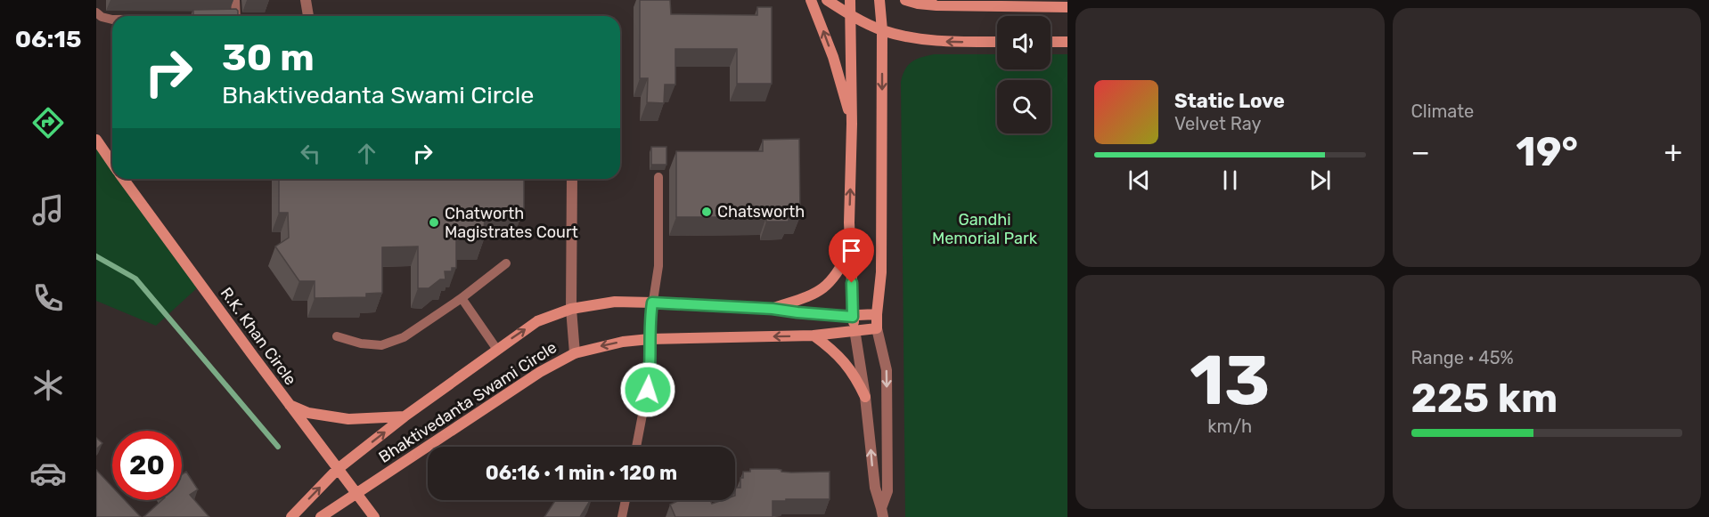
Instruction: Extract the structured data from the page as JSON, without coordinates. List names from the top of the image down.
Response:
{
  "streets": {
    "street": ["R.K. Khan Circle", "Bhaktivedanta Swami Circle"]
  },
  "crossings": [
    ["R.K. Khan Circle", "Bhaktivedanta Swami Circle"]
  ],
  "parks": ["Gandhi Memorial Park"],
  "places": ["Chatsworth", "Chatworth Magistrates Court"],
  "page": {
    "tabs": "06:15",
    "tile": [
      "Climate",
      ["13", "km/h"],
      ["Range · 45%", "225 km"]
    ],
    "turn": ["30 m", "Bhaktivedanta Swami Circle"],
    "song": ["Static Love", "Velvet Ray"],
    "heat": ["−", "19°", "+"],
    "limit": "20",
    "trip": "06:16 · 1 min · 120 m"
  }
}
